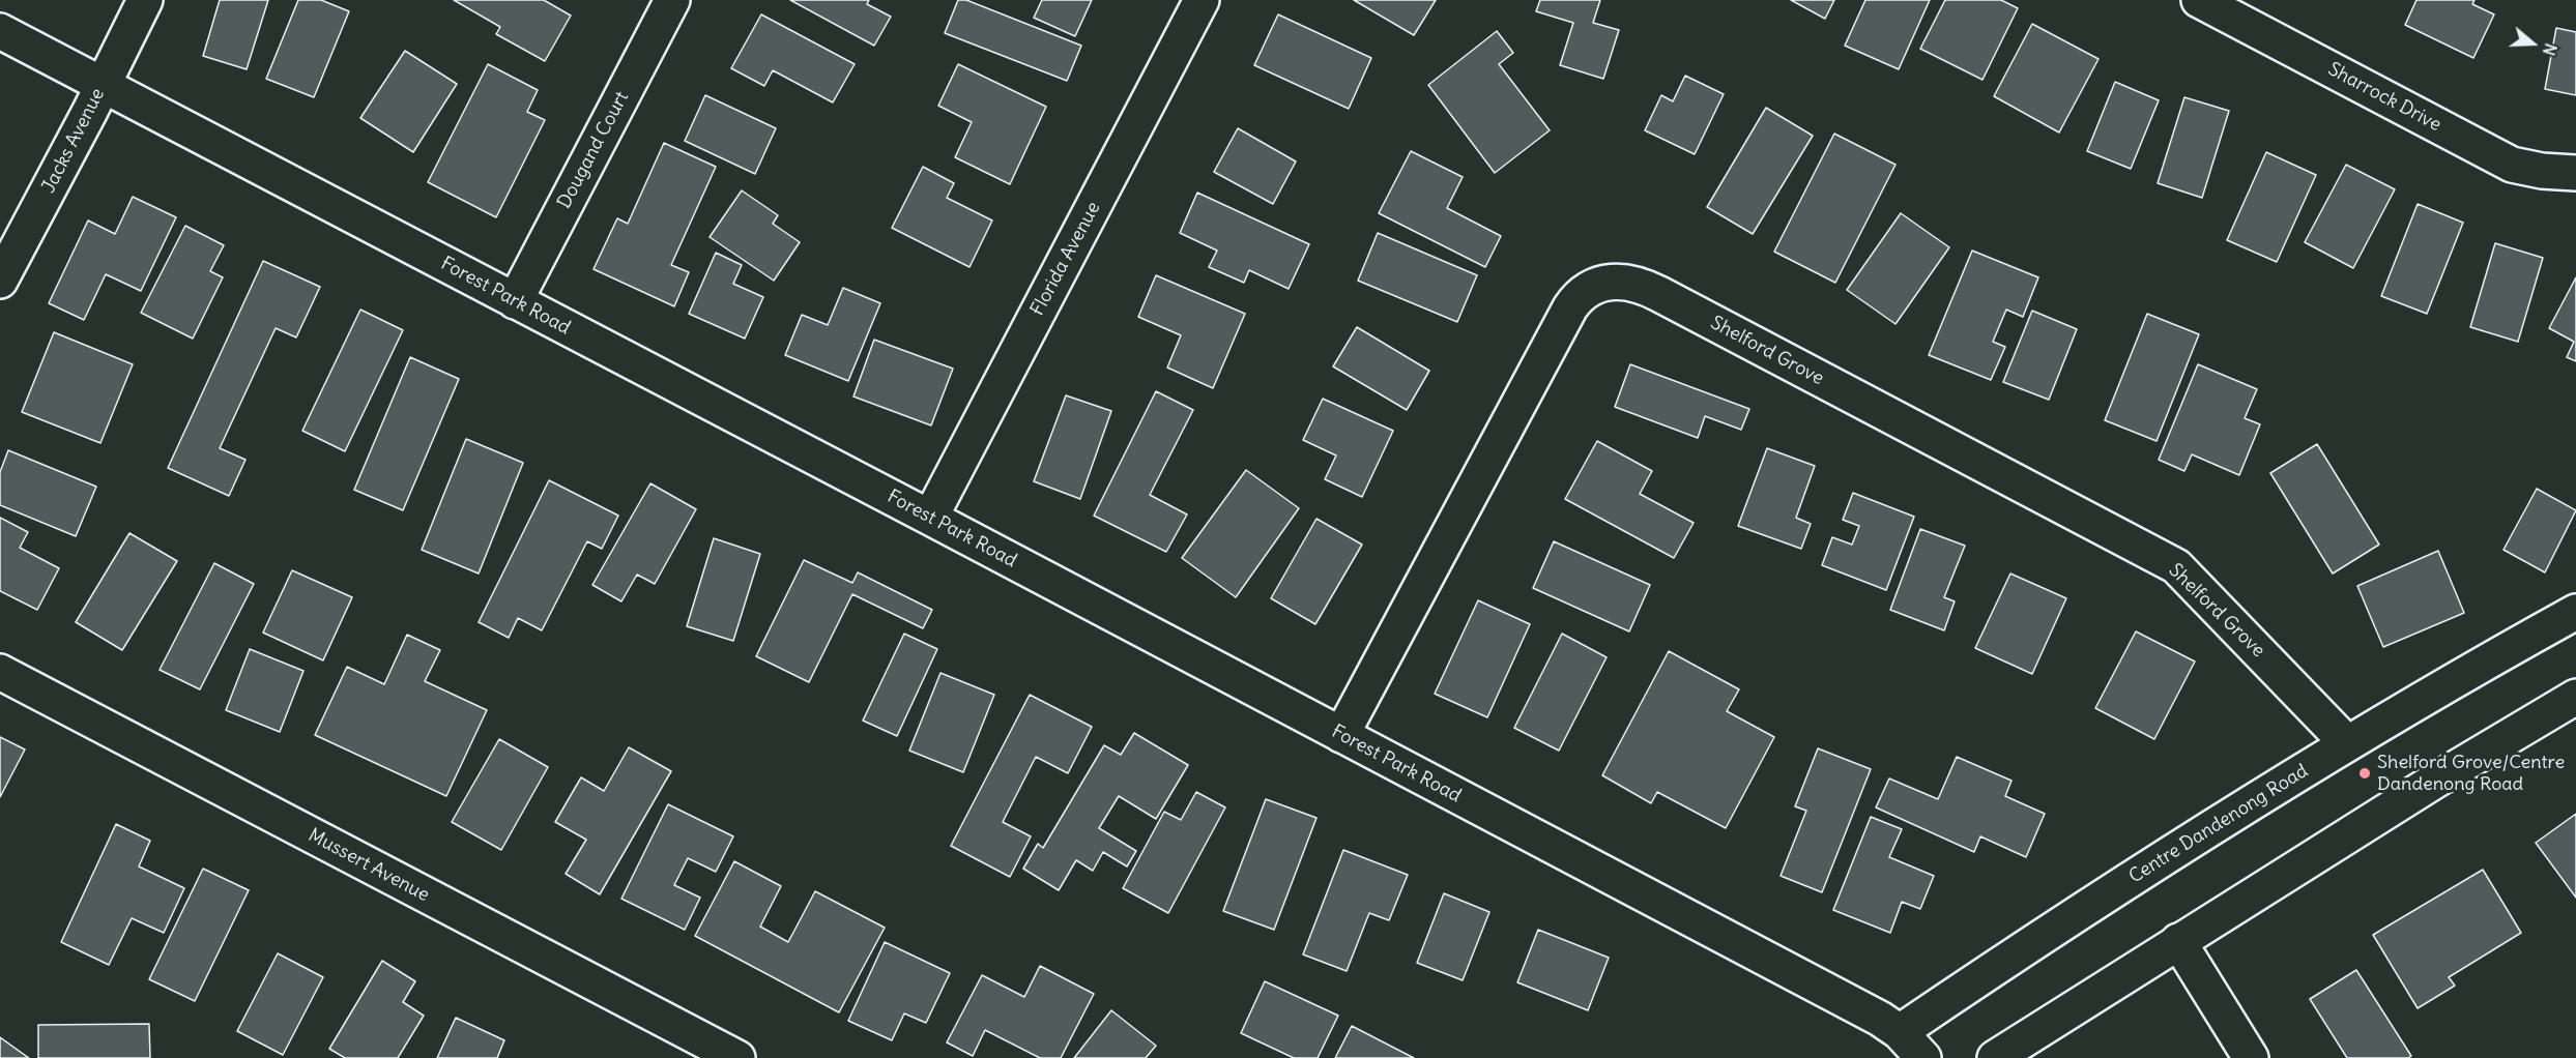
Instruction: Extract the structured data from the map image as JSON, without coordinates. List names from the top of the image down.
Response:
{
  "streets": {
    "street": [
      "Sharrock Drive",
      "Jacks Avenue",
      "Dougand Court",
      "Florida Avenue",
      "Forest Park Road",
      "Shelford Grove",
      "Centre Dandenong Road",
      "Mussert Avenue"
    ]
  },
  "crossings": [
    ["Jacks Avenue", "Forest Park Road"],
    ["Dougand Court", "Forest Park Road"],
    ["Florida Avenue", "Forest Park Road"],
    ["Forest Park Road", "Shelford Grove"],
    ["Forest Park Road", "Centre Dandenong Road"],
    ["Shelford Grove", "Centre Dandenong Road"]
  ],
  "places": ["Shelford Grove/Centre Dandenong Road"],
  "north": "right"
}
